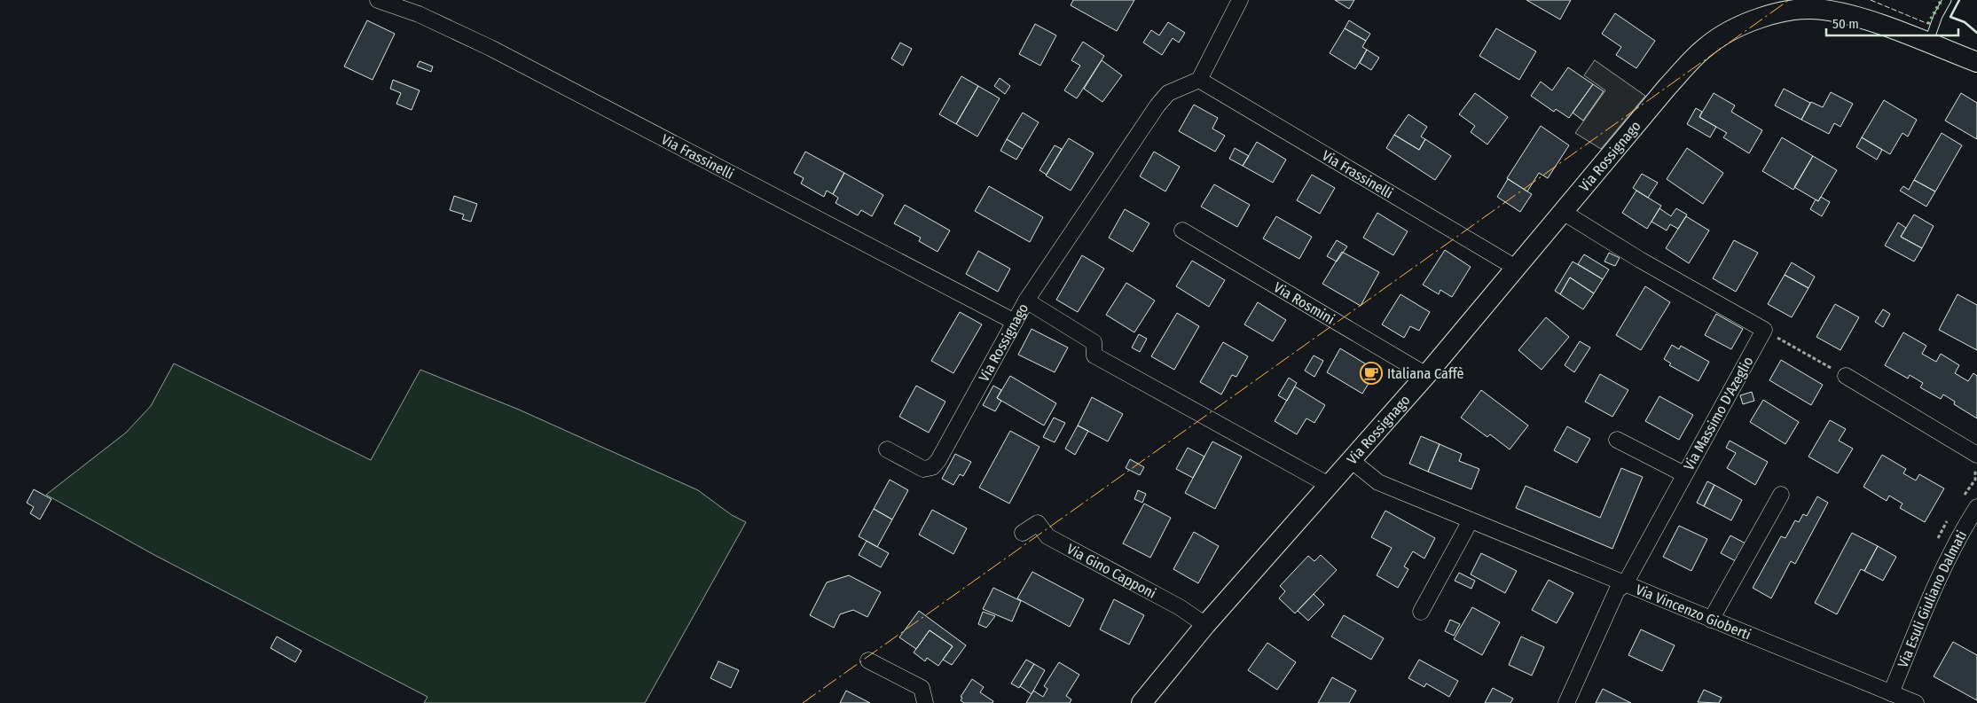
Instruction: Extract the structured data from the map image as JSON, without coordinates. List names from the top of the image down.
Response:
{
  "streets": {
    "street": [
      "Via Rossignago",
      "Via Frassinelli",
      "Via Rosmini",
      "Via Massimo D'Azeglio",
      "Via Gino Capponi",
      "Via Esuli Giuliano Dalmati",
      "Via Vincenzo Gioberti"
    ]
  },
  "crossings": [
    ["Via Rossignago", "Via Frassinelli"],
    ["Via Rossignago", "Via Rosmini"],
    ["Via Rossignago", "Via Gino Capponi"],
    ["Via Rossignago", "Via Vincenzo Gioberti"],
    ["Via Massimo D'Azeglio", "Via Vincenzo Gioberti"],
    ["Via Esuli Giuliano Dalmati", "Via Vincenzo Gioberti"]
  ],
  "places": {
    "cafe": ["Italiana Caffè"]
  },
  "scale_bar": "50 m"
}
